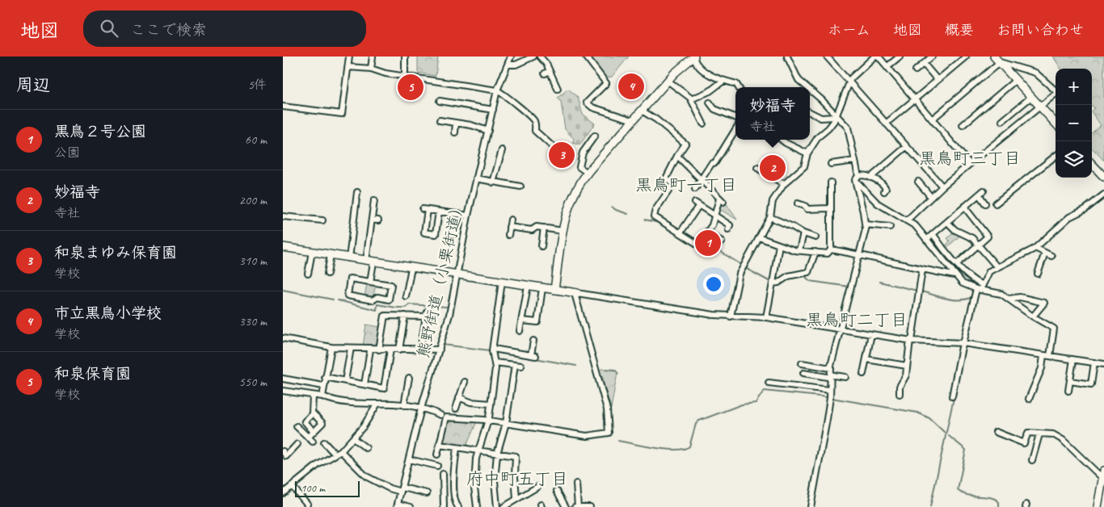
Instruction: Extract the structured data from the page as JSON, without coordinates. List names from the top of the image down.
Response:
{
  "streets": {
    "street": ["熊野街道（小栗街道）"]
  },
  "districts": [
    "黒鳥町三丁目",
    "黒鳥町一丁目",
    "黒鳥町二丁目",
    "府中町五丁目"
  ],
  "scale_bar": "100 m",
  "page": {
    "header": "地図",
    "search": "ここで検索",
    "nav": [
      "ホーム",
      "地図",
      "概要",
      "お問い合わせ"
    ],
    "heading": ["周辺", "5件"],
    "map_buttons": ["+", "−"],
    "pins": [
      "4",
      "5",
      "3",
      "2",
      "1"
    ],
    "popup": ["妙福寺", "寺社"],
    "list": [
      {
        "mark": "1",
        "name": "黒鳥２号公園",
        "note": "公園",
        "value": "60 m"
      },
      {
        "mark": "2",
        "name": "妙福寺",
        "note": "寺社",
        "value": "200 m"
      },
      {
        "mark": "3",
        "name": "和泉まゆみ保育園",
        "note": "学校",
        "value": "310 m"
      },
      {
        "mark": "4",
        "name": "市立黒鳥小学校",
        "note": "学校",
        "value": "330 m"
      },
      {
        "mark": "5",
        "name": "和泉保育園",
        "note": "学校",
        "value": "550 m"
      }
    ],
    "scale": "100 m"
  }
}
